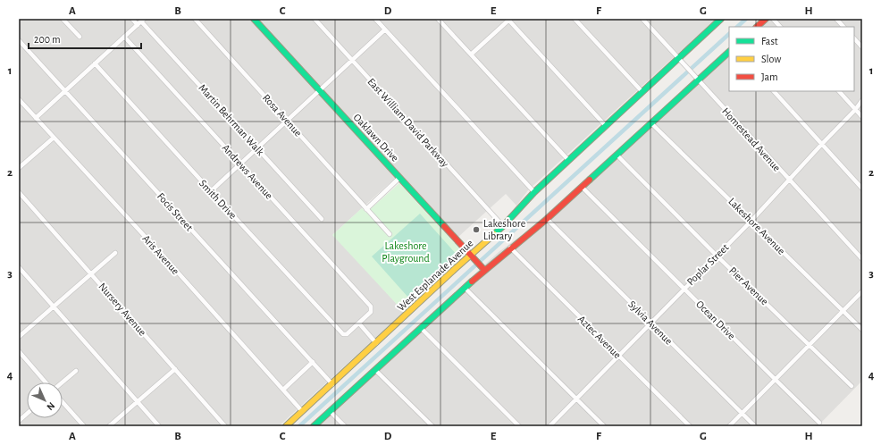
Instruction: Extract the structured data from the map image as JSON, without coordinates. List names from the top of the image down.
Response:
{
  "streets": {
    "main road": ["Oaklawn Drive", "West Esplanade Avenue"],
    "street": [
      "Rosa Avenue",
      "Martin Behrman Walk",
      "East William David Parkway",
      "Homestead Avenue",
      "Andrews Avenue",
      "Smith Drive",
      "Focis Street",
      "Lakeshore Avenue",
      "Aris Avenue",
      "Poplar Street",
      "Pier Avenue",
      "Nursery Avenue",
      "Ocean Drive",
      "Sylvia Avenue",
      "Aztec Avenue"
    ]
  },
  "crossings": [
    ["East William David Parkway", "West Esplanade Avenue"],
    ["Oaklawn Drive", "West Esplanade Avenue"],
    ["Homestead Avenue", "Poplar Street"],
    ["Homestead Avenue", "West Esplanade Avenue"],
    ["Andrews Avenue", "Smith Drive"],
    ["Focis Street", "West Esplanade Avenue"],
    ["Lakeshore Avenue", "Poplar Street"],
    ["Aris Avenue", "West Esplanade Avenue"],
    ["Poplar Street", "Pier Avenue"],
    ["Poplar Street", "Ocean Drive"],
    ["Poplar Street", "Sylvia Avenue"],
    ["Poplar Street", "Aztec Avenue"]
  ],
  "parks": ["Lakeshore Playground"],
  "places": ["Lakeshore Library"],
  "legend": ["Fast", "Slow", "Jam"],
  "scale_bar": "200 m",
  "north": "bottom right",
  "grid": {
    "columns": [
      "A",
      "B",
      "C",
      "D",
      "E",
      "F",
      "G",
      "H"
    ],
    "rows": [
      "1",
      "2",
      "3",
      "4"
    ]
  }
}
